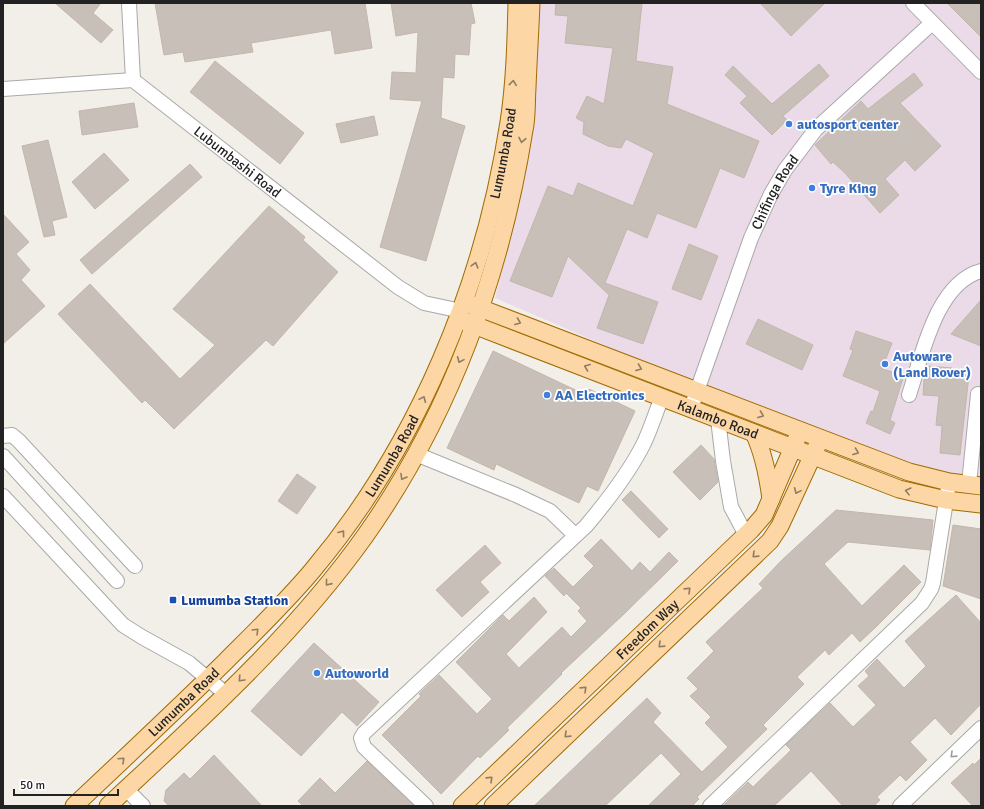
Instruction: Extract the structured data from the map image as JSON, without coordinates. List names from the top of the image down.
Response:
{
  "streets": {
    "main road": ["Lumumba Road", "Kalambo Road", "Freedom Way"],
    "street": ["Lubumbashi Road", "Chifinga Road"]
  },
  "crossings": [
    ["Lumumba Road", "Lubumbashi Road"],
    ["Lumumba Road", "Kalambo Road"],
    ["Lubumbashi Road", "Kalambo Road"],
    ["Chifinga Road", "Kalambo Road"],
    ["Kalambo Road", "Freedom Way"]
  ],
  "places": {
    "other": [
      "autosport center",
      "Tyre King",
      "Autoware (Land Rover)",
      "AA Electronics",
      "Autoworld"
    ],
    "transit": ["Lumumba Station"]
  },
  "scale_bar": "50 m"
}
